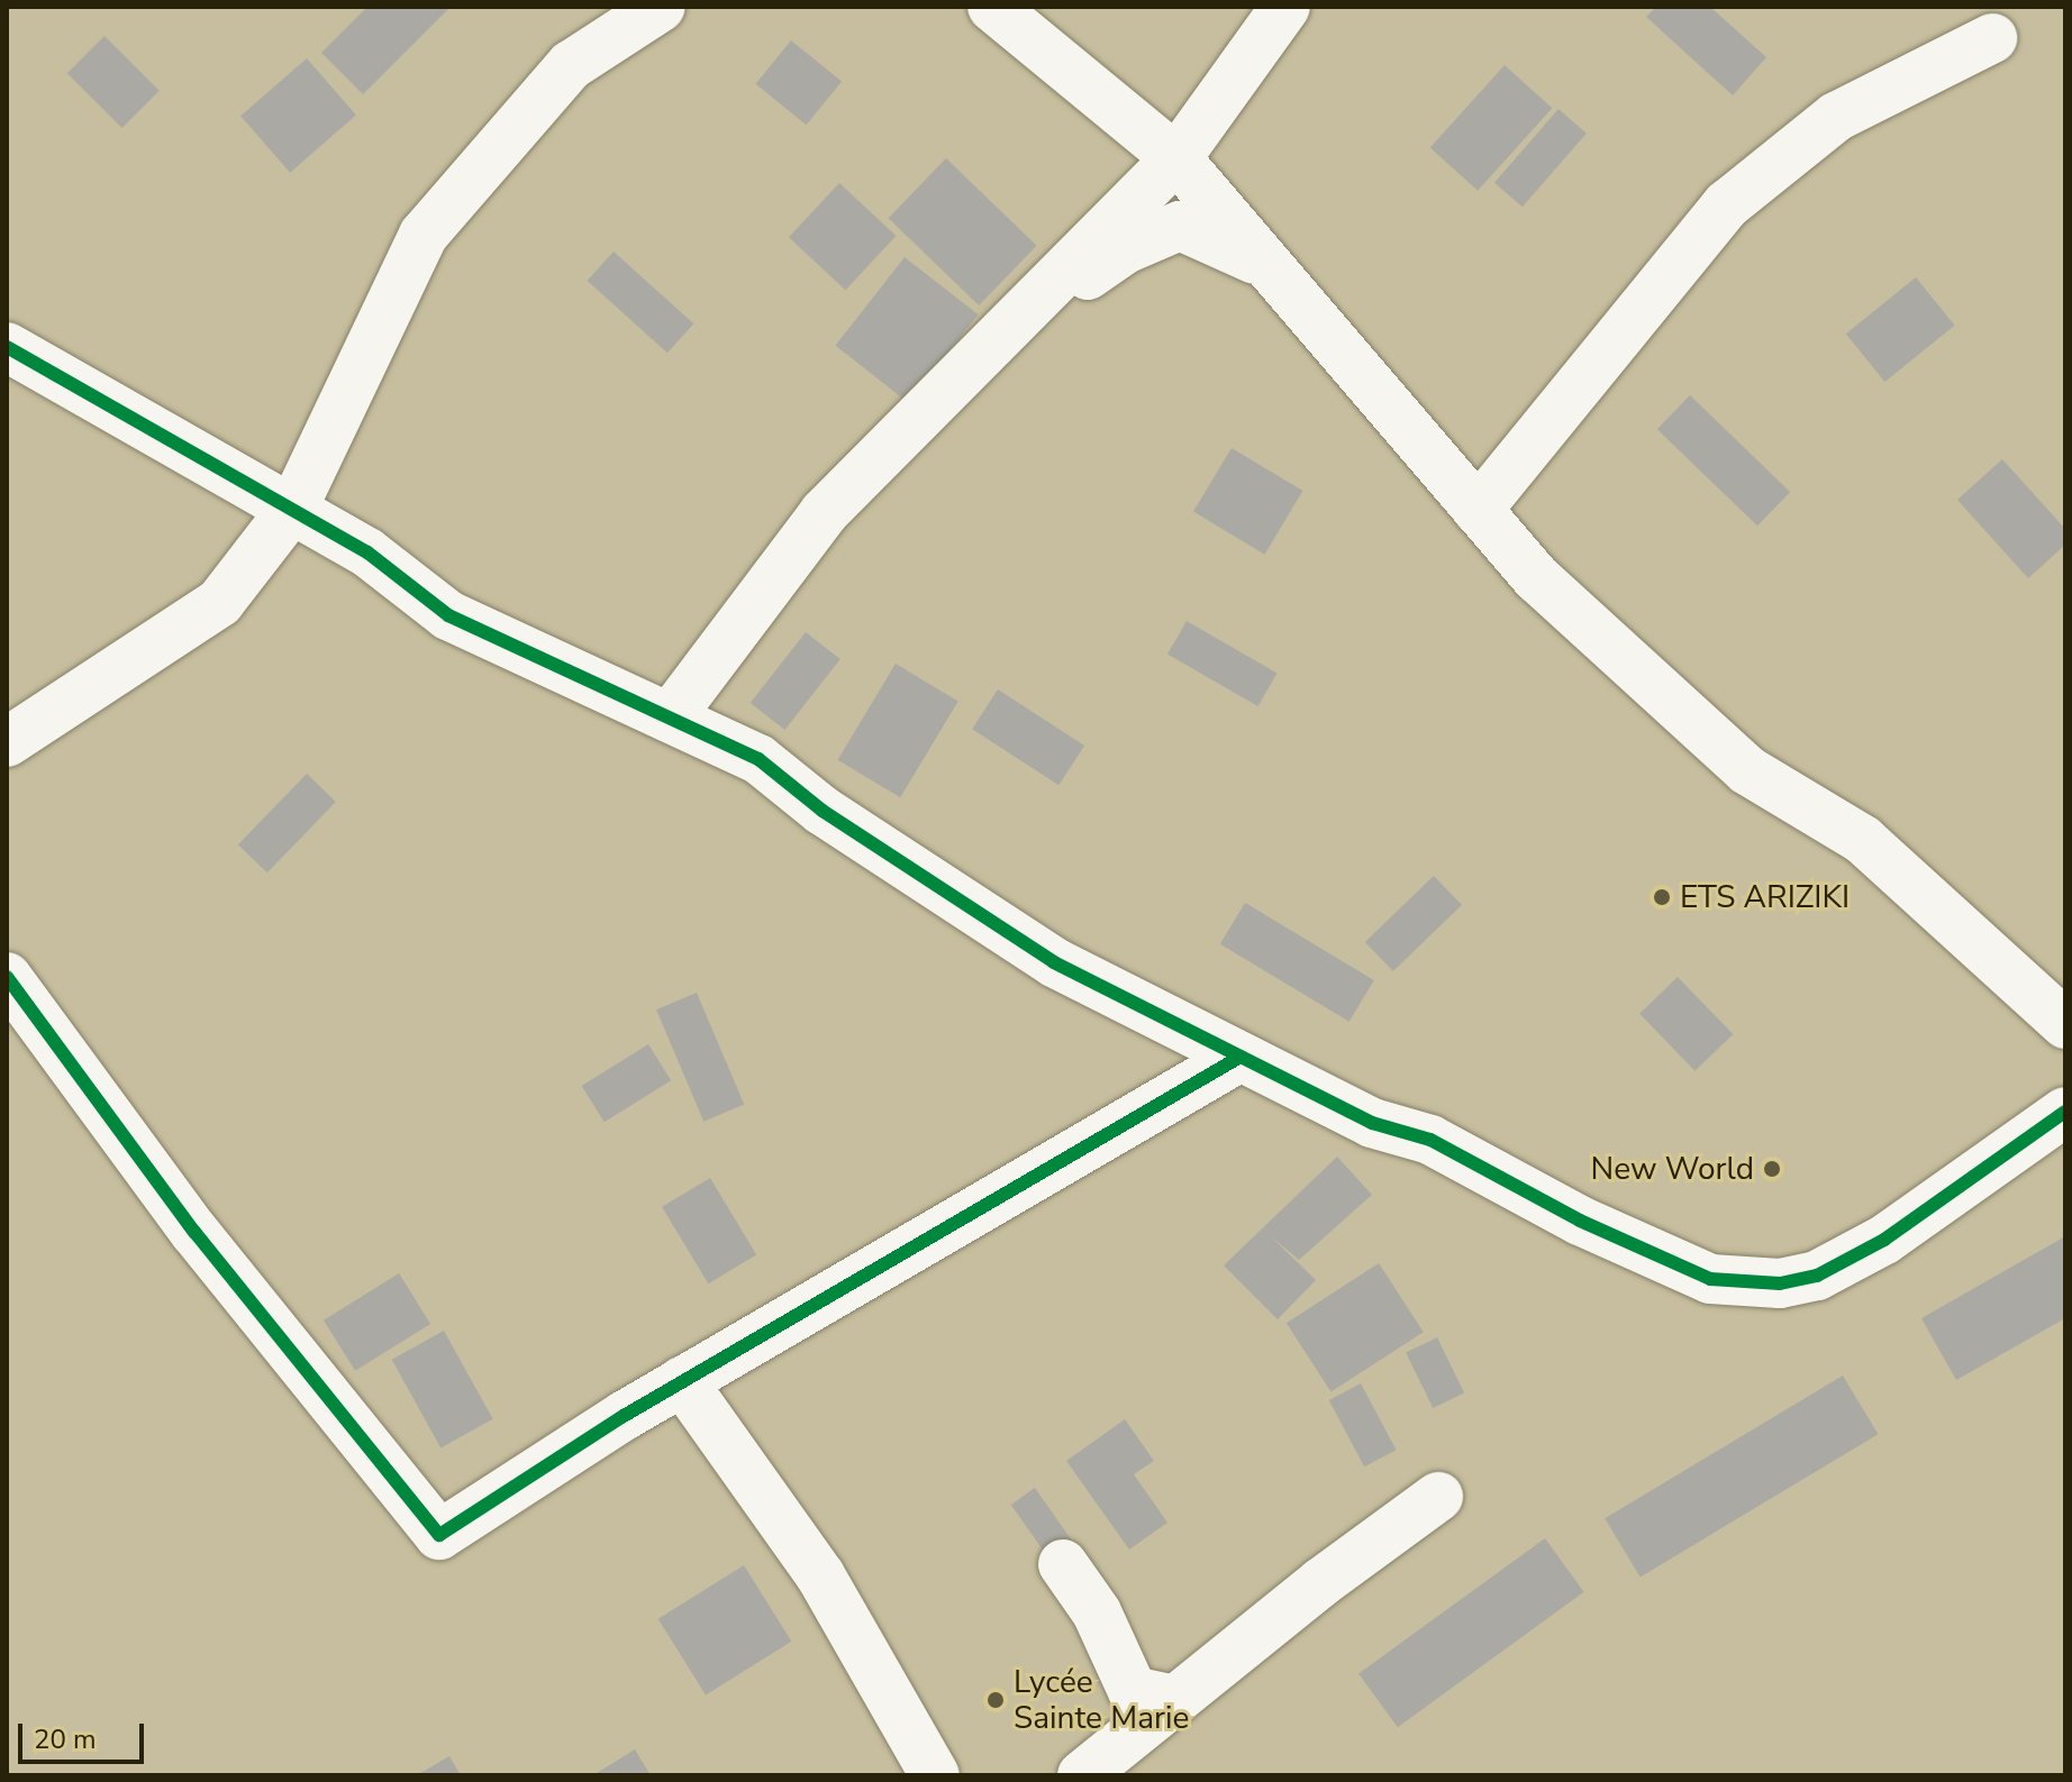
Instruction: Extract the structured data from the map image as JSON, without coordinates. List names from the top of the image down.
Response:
{
  "places": ["ETS ARIZIKI", "New World", "Lycée Sainte Marie"],
  "scale_bar": "20 m"
}
